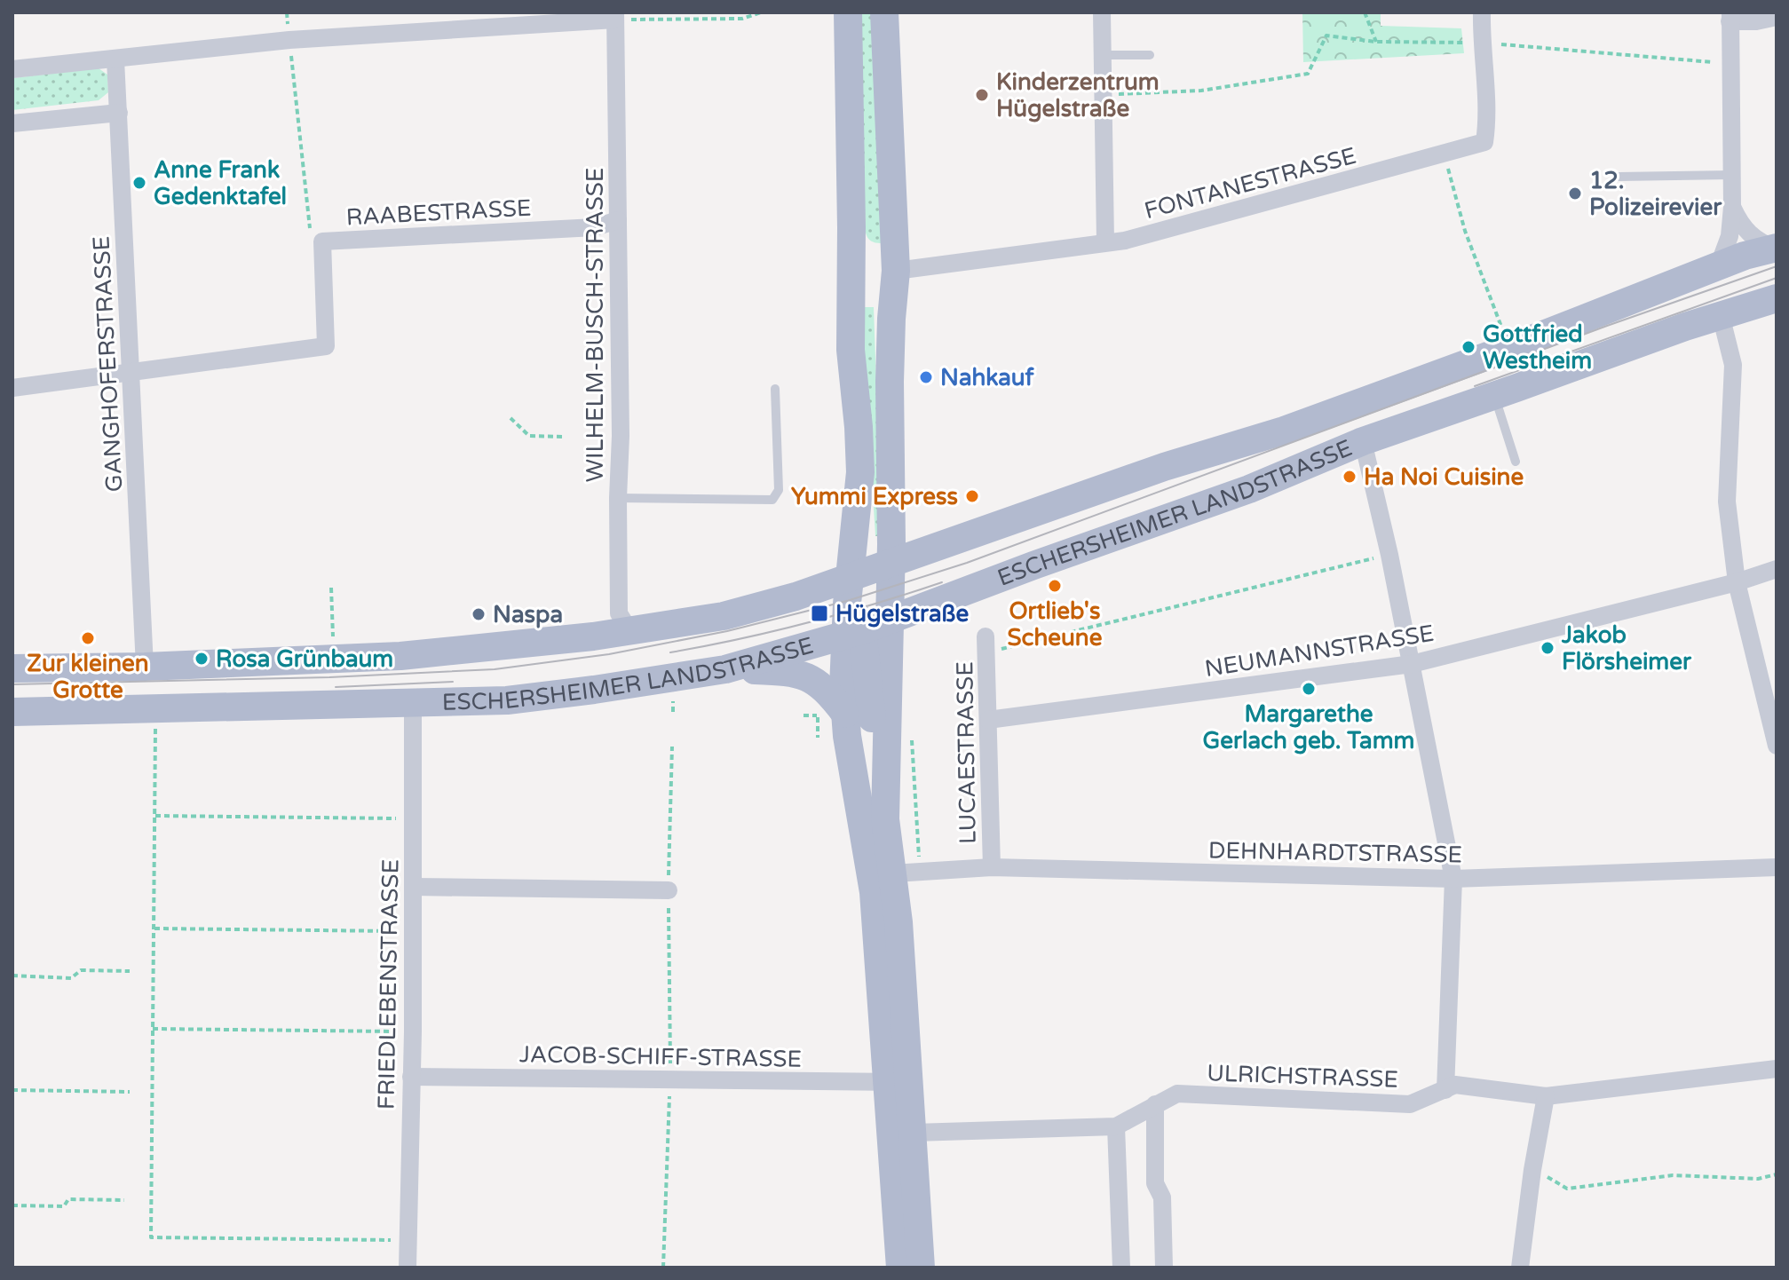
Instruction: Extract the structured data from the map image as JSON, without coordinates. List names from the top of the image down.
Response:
{
  "streets": {
    "main road": ["ESCHERSHEIMER LANDSTRASSE"],
    "street": [
      "FONTANESTRASSE",
      "RAABESTRASSE",
      "WILHELM-BUSCH-STRASSE",
      "GANGHOFERSTRASSE",
      "NEUMANNSTRASSE",
      "LUCAESTRASSE",
      "DEHNHARDTSTRASSE",
      "FRIEDLEBENSTRASSE",
      "JACOB-SCHIFF-STRASSE",
      "ULRICHSTRASSE"
    ]
  },
  "crossings": [
    ["RAABESTRASSE", "WILHELM-BUSCH-STRASSE"],
    ["RAABESTRASSE", "GANGHOFERSTRASSE"],
    ["WILHELM-BUSCH-STRASSE", "ESCHERSHEIMER LANDSTRASSE"],
    ["GANGHOFERSTRASSE", "ESCHERSHEIMER LANDSTRASSE"],
    ["ESCHERSHEIMER LANDSTRASSE", "FRIEDLEBENSTRASSE"],
    ["NEUMANNSTRASSE", "LUCAESTRASSE"],
    ["LUCAESTRASSE", "DEHNHARDTSTRASSE"],
    ["FRIEDLEBENSTRASSE", "JACOB-SCHIFF-STRASSE"]
  ],
  "places": {
    "other": [
      "Kinderzentrum Hügelstraße",
      "Anne Frank Gedenktafel",
      "12. Polizeirevier",
      "Gottfried Westheim",
      "Nahkauf",
      "Ha Noi Cuisine",
      "Yummi Express",
      "Ortlieb's Scheune",
      "Naspa",
      "Zur kleinen Grotte",
      "Jakob Flörsheimer",
      "Rosa Grünbaum",
      "Margarethe Gerlach geb. Tamm"
    ],
    "transit": ["Hügelstraße"]
  }
}
